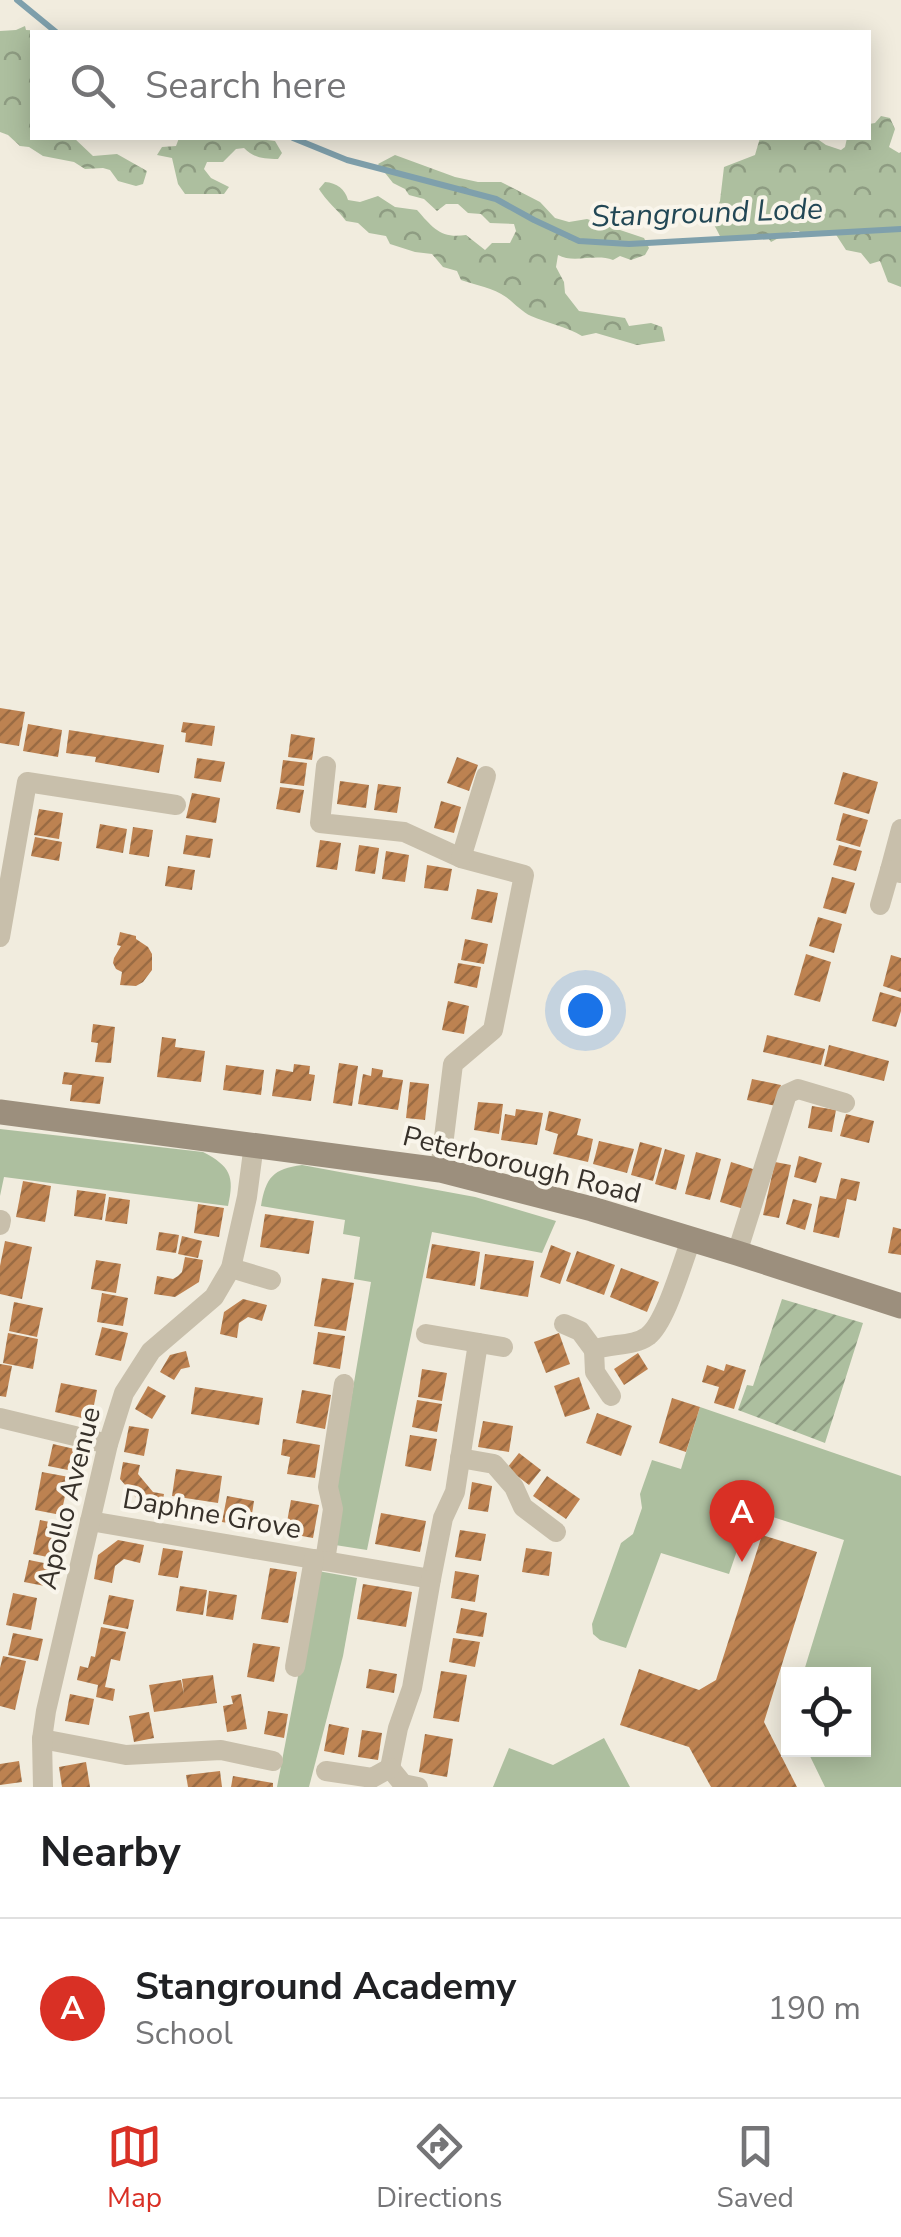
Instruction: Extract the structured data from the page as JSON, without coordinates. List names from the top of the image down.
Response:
{
  "streets": {
    "main road": ["Peterborough Road"],
    "street": ["Apollo Avenue", "Daphne Grove"]
  },
  "crossings": [
    ["Peterborough Road", "Apollo Avenue"],
    ["Apollo Avenue", "Daphne Grove"]
  ],
  "water": ["Stanground Lode"],
  "page": {
    "search": "Search here",
    "pins": "A",
    "heading": "Nearby",
    "list": [
      {
        "mark": "A",
        "name": "Stanground Academy",
        "note": "School",
        "value": "190 m"
      }
    ],
    "nav": ["Map", "Directions", "Saved"]
  }
}
